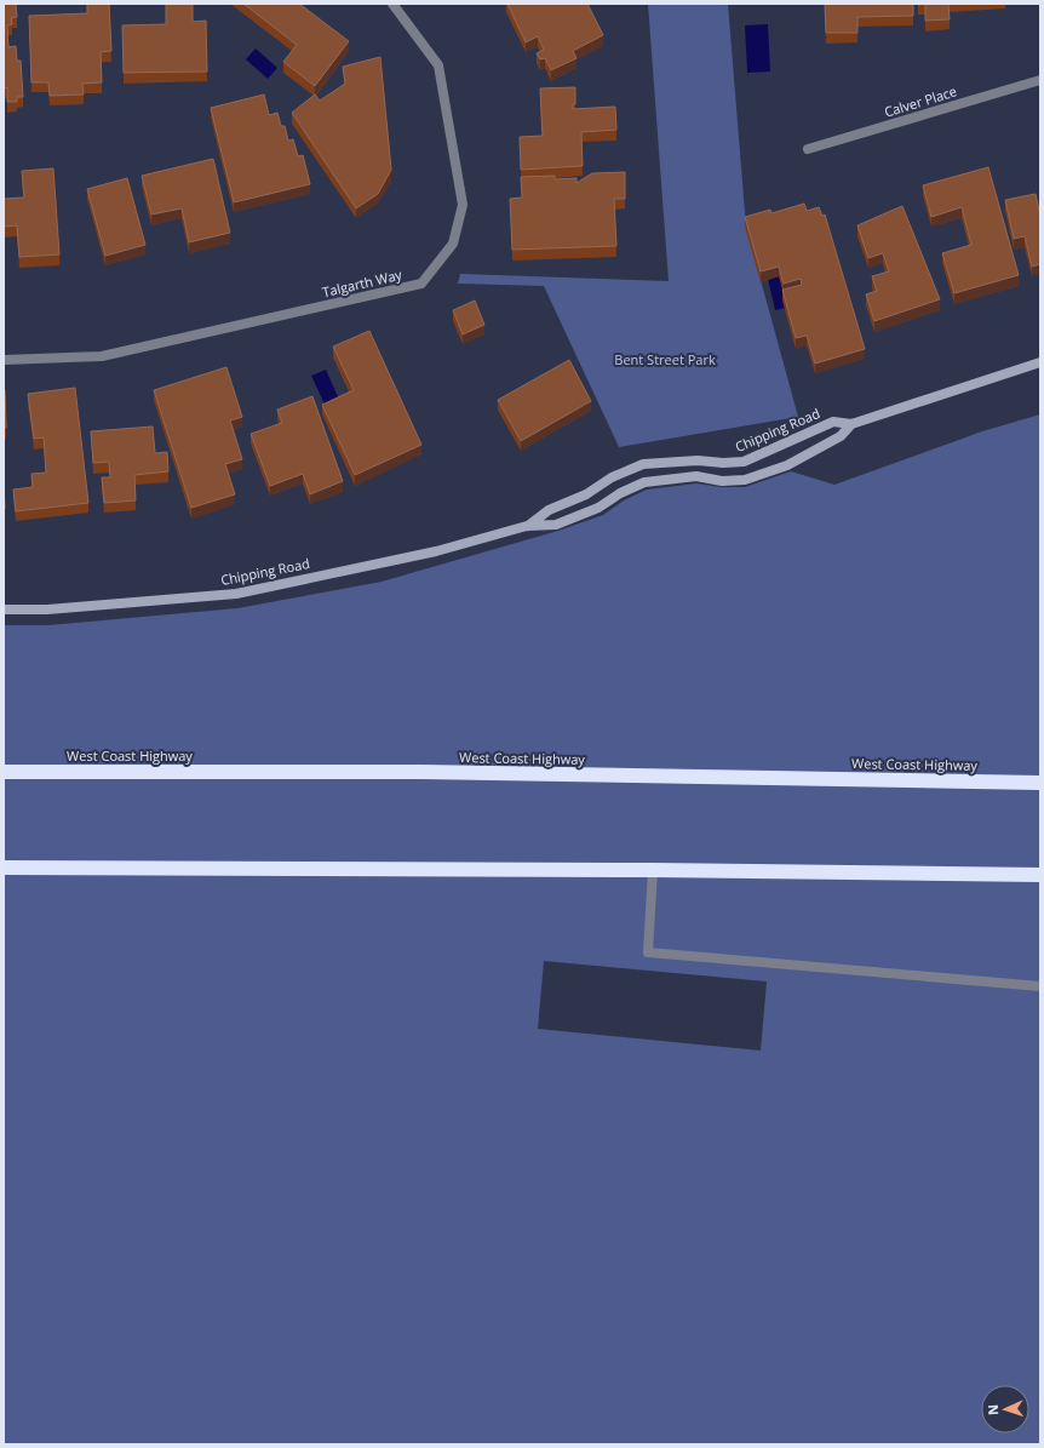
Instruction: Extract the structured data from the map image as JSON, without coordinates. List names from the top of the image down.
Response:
{
  "streets": {
    "highway": ["West Coast Highway"],
    "street": ["Calver Place", "Talgarth Way", "Chipping Road"]
  },
  "parks": ["Bent Street Park"],
  "north": "left"
}
